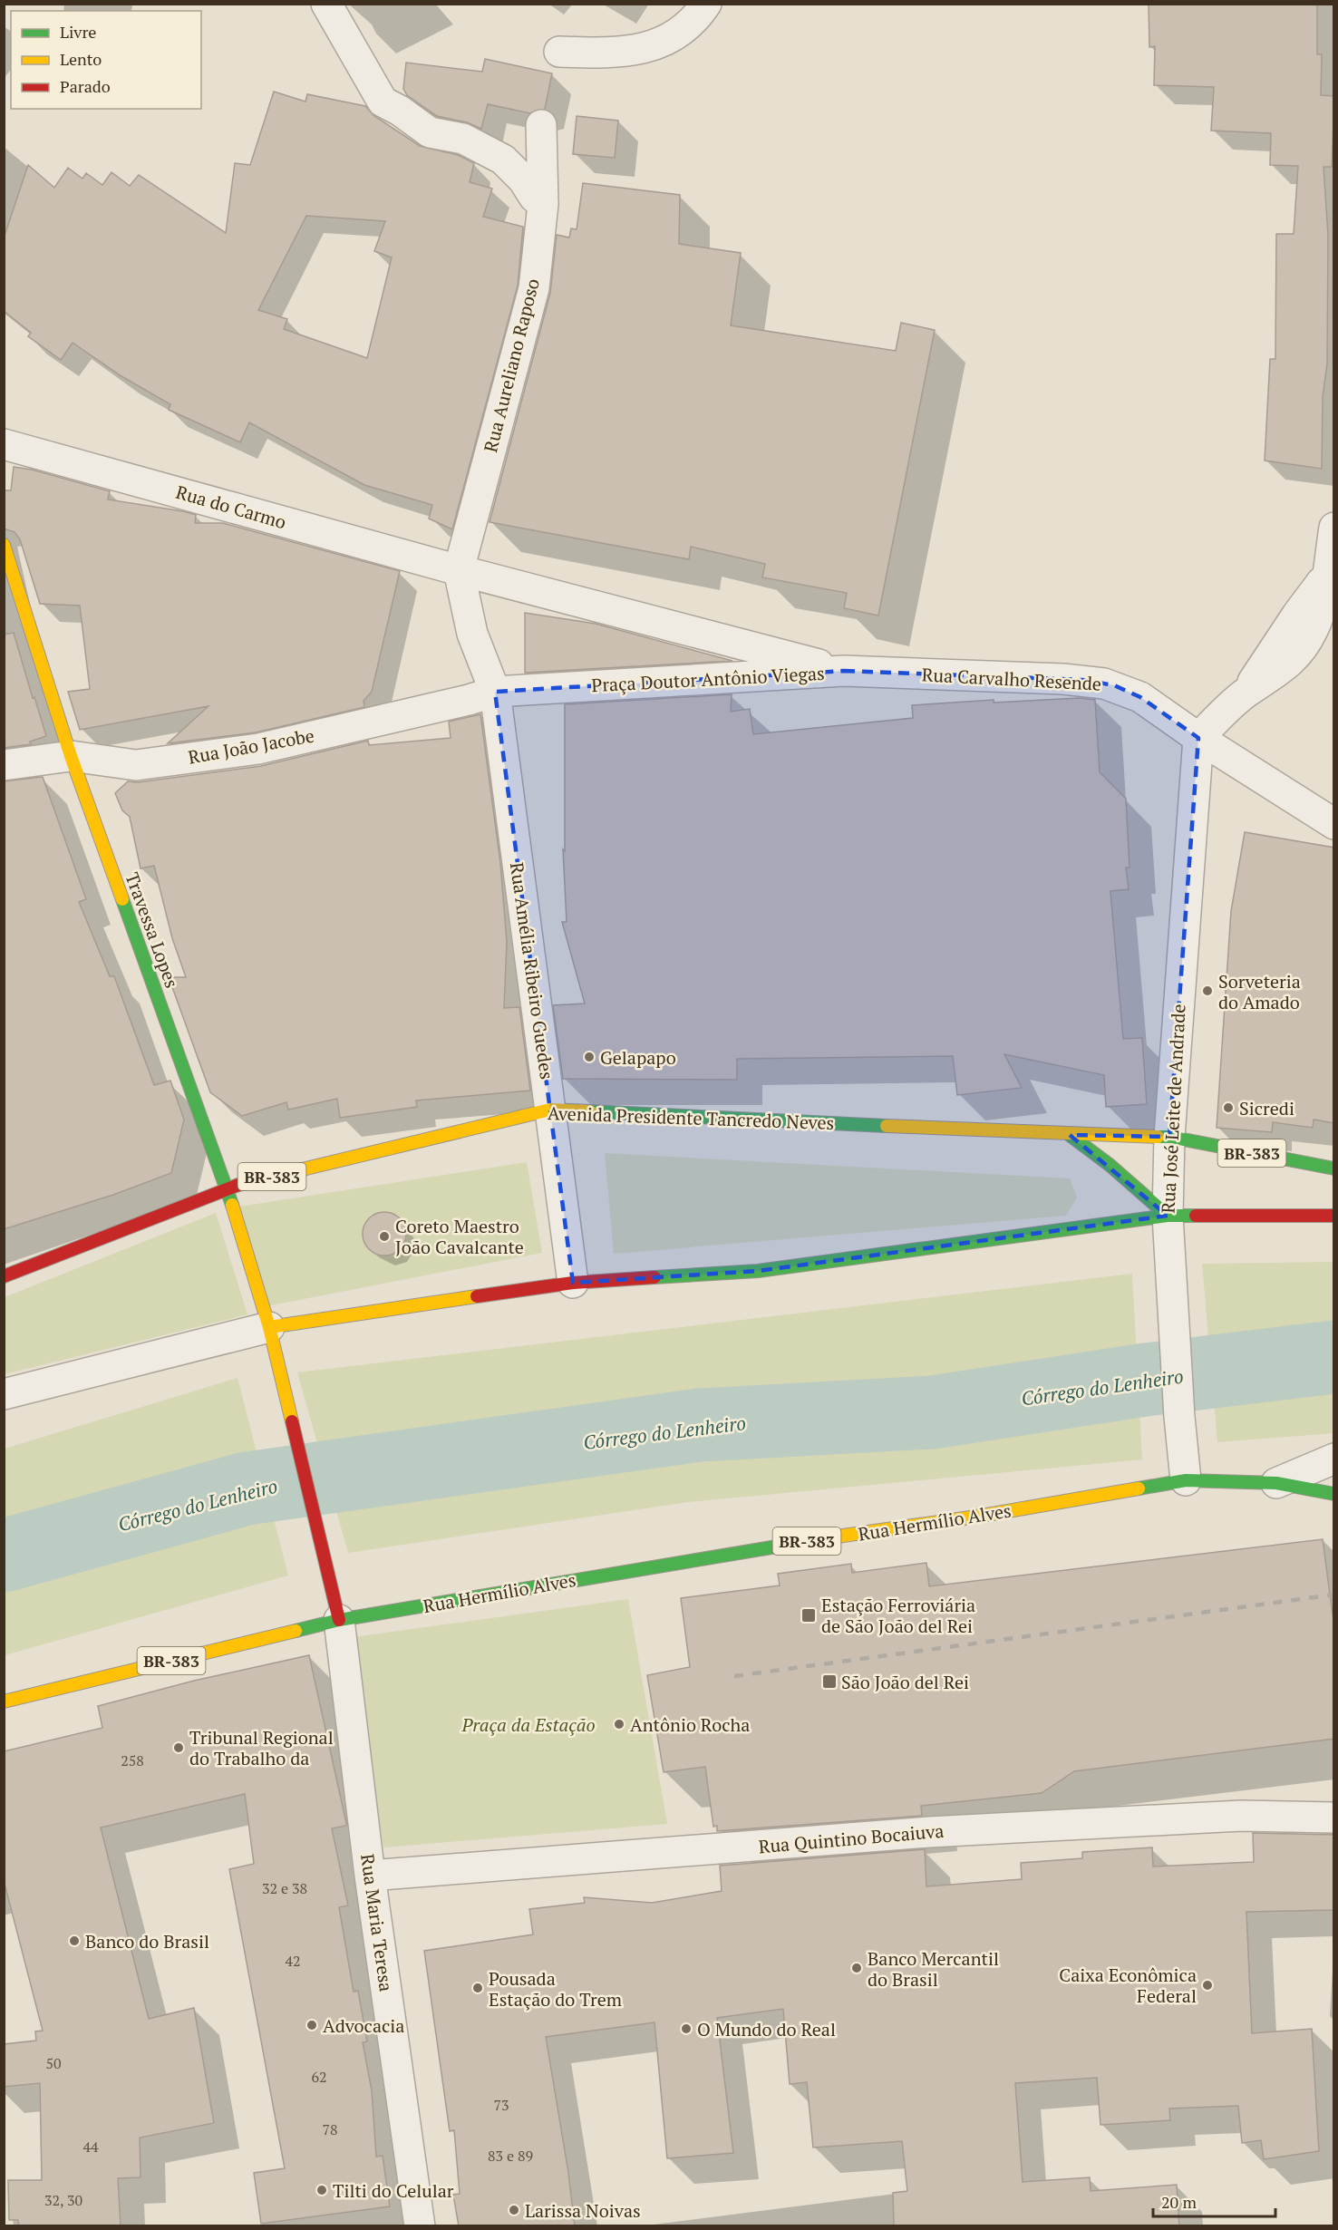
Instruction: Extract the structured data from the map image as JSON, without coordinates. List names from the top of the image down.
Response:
{
  "streets": {
    "main road": [
      "Travessa Lopes",
      "Avenida Presidente Tancredo Neves",
      "BR-383",
      "Rua Hermílio Alves"
    ],
    "street": [
      "Rua Aureliano Raposo",
      "Rua do Carmo",
      "Praça Doutor Antônio Viegas",
      "Rua Carvalho Resende",
      "Rua João Jacobe",
      "Rua Amélia Ribeiro Guedes",
      "Rua José Leite de Andrade",
      "Rua Quintino Bocaiuva",
      "Rua Maria Teresa"
    ]
  },
  "crossings": [
    ["Rua Aureliano Raposo", "Rua do Carmo"],
    ["Rua Aureliano Raposo", "Praça Doutor Antônio Viegas"],
    ["Rua do Carmo", "Praça Doutor Antônio Viegas"],
    ["Praça Doutor Antônio Viegas", "Rua Carvalho Resende"],
    ["Praça Doutor Antônio Viegas", "Rua João Jacobe"],
    ["Praça Doutor Antônio Viegas", "Rua Amélia Ribeiro Guedes"],
    ["Rua Carvalho Resende", "Rua José Leite de Andrade"],
    ["Rua João Jacobe", "Travessa Lopes"],
    ["Rua João Jacobe", "Rua Amélia Ribeiro Guedes"],
    ["Travessa Lopes", "Avenida Presidente Tancredo Neves"],
    ["Travessa Lopes", "BR-383"],
    ["Travessa Lopes", "Rua Hermílio Alves"],
    ["Travessa Lopes", "Rua Maria Teresa"],
    ["Rua Amélia Ribeiro Guedes", "Avenida Presidente Tancredo Neves"],
    ["Rua José Leite de Andrade", "Avenida Presidente Tancredo Neves"],
    ["Rua José Leite de Andrade", "Rua Hermílio Alves"],
    ["BR-383", "Rua Hermílio Alves"],
    ["BR-383", "Rua Maria Teresa"],
    ["Rua Hermílio Alves", "Rua Maria Teresa"],
    ["Rua Quintino Bocaiuva", "Rua Maria Teresa"]
  ],
  "water": ["Córrego do Lenheiro"],
  "parks": ["Praça da Estação"],
  "places": {
    "other": [
      "Sorveteria do Amado",
      "Gelapapo",
      "Sicredi",
      "Coreto Maestro João Cavalcante",
      "Antônio Rocha",
      "Tribunal Regional do Trabalho da",
      "Banco do Brasil",
      "Banco Mercantil do Brasil",
      "Caixa Econômica Federal",
      "Pousada Estação do Trem",
      "Advocacia",
      "O Mundo do Real",
      "Tilti do Celular",
      "Larissa Noivas"
    ],
    "transit": ["Estação Ferroviária de São João del Rei", "São João del Rei"]
  },
  "house_numbers": [
    "258",
    "32 e 38",
    "42",
    "50",
    "62",
    "73",
    "78",
    "44",
    "83 e 89",
    "32, 30"
  ],
  "legend": ["Livre", "Lento", "Parado"],
  "scale_bar": "20 m"
}
